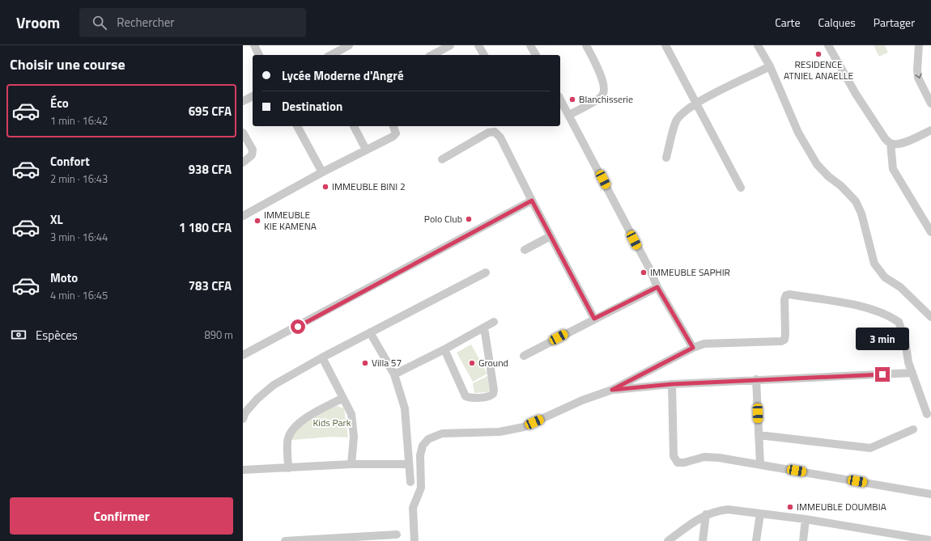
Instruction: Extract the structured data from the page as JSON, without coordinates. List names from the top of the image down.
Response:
{
  "parks": ["Kids Park"],
  "places": [
    "RESIDENCE ATNIEL ANAELLE",
    "Blanchisserie",
    "IMMEUBLE BINI 2",
    "Polo Club",
    "IMMEUBLE KIE KAMENA",
    "IMMEUBLE SAPHIR",
    "Villa 57",
    "Ground",
    "IMMEUBLE DOUMBIA"
  ],
  "page": {
    "header": "Vroom",
    "search": "Rechercher",
    "nav": ["Carte", "Calques", "Partager"],
    "heading": "Choisir une course",
    "banner": ["Lycée Moderne d'Angré", "Destination"],
    "list": [
      {
        "name": "Éco",
        "note": "1 min · 16:42",
        "value": "695 CFA"
      },
      {
        "name": "Confort",
        "note": "2 min · 16:43",
        "value": "938 CFA"
      },
      {
        "name": "XL",
        "note": "3 min · 16:44",
        "value": "1 180 CFA"
      },
      {
        "name": "Moto",
        "note": "4 min · 16:45",
        "value": "783 CFA"
      }
    ],
    "pay": ["Espèces", "890 m"],
    "bubble": "3 min",
    "buttons": "Confirmer"
  }
}
